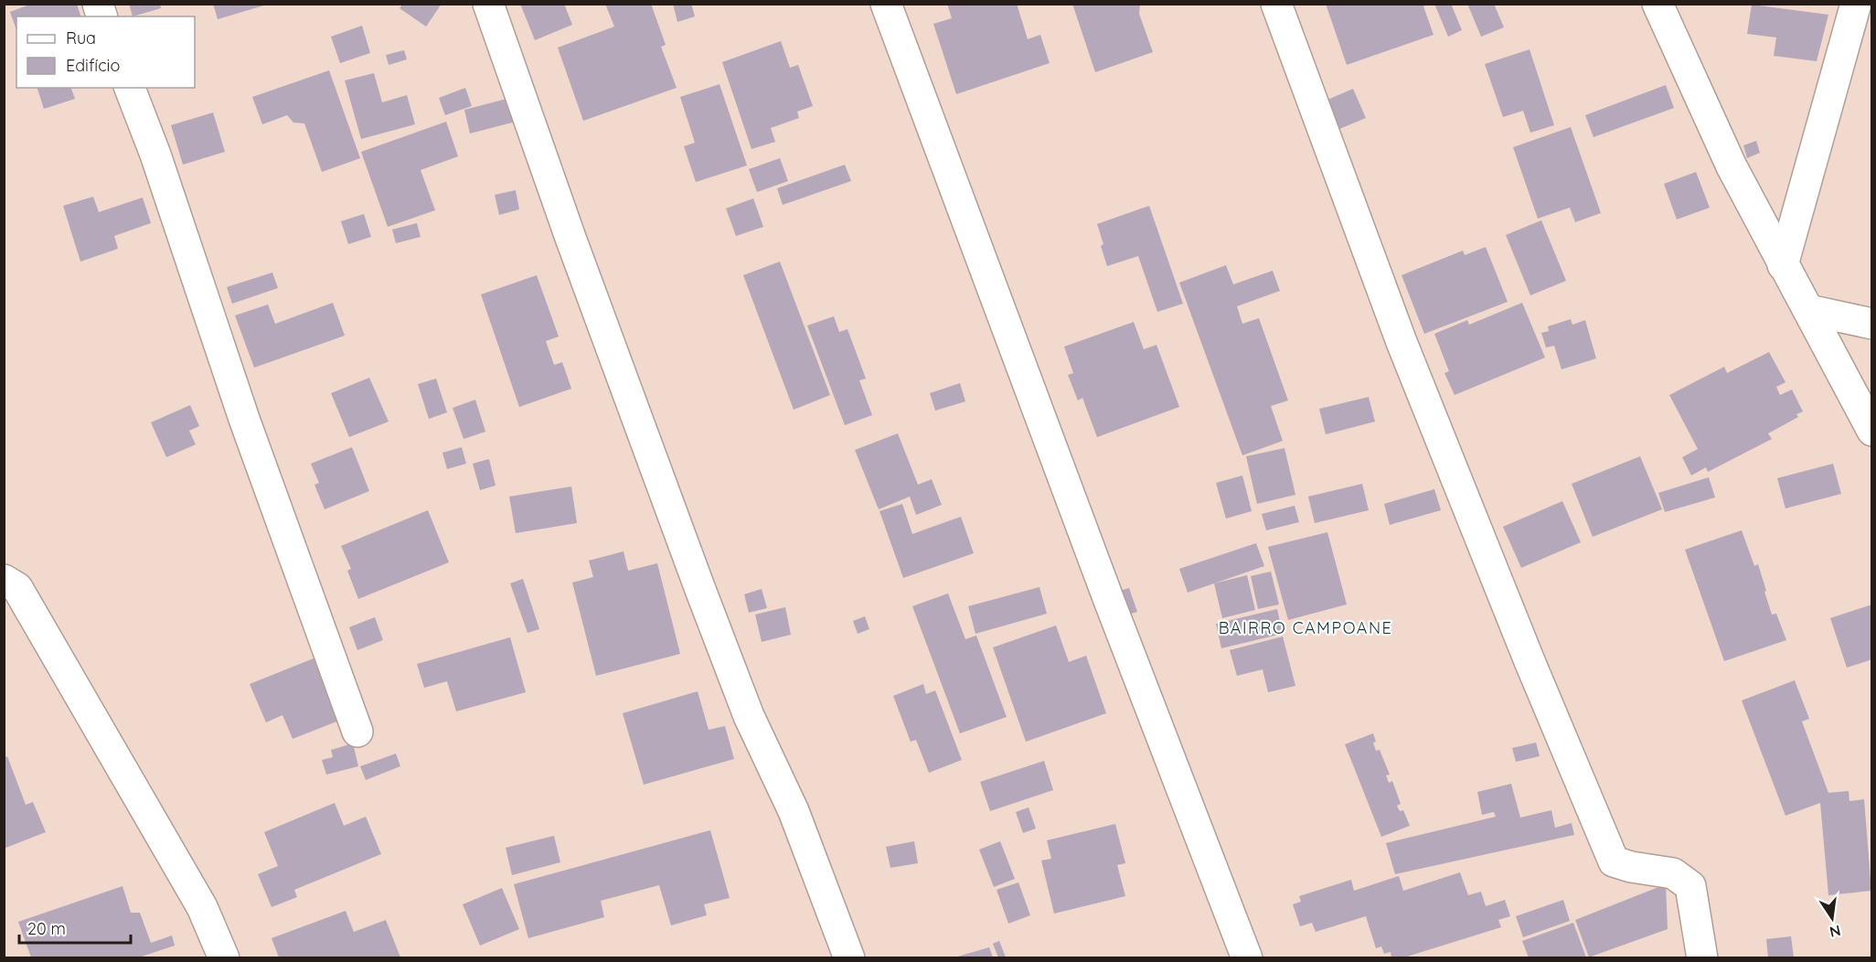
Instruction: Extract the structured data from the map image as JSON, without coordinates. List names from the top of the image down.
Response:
{
  "districts": ["BAIRRO CAMPOANE"],
  "legend": ["Rua", "Edifício"],
  "scale_bar": "20 m",
  "north": "bottom"
}
